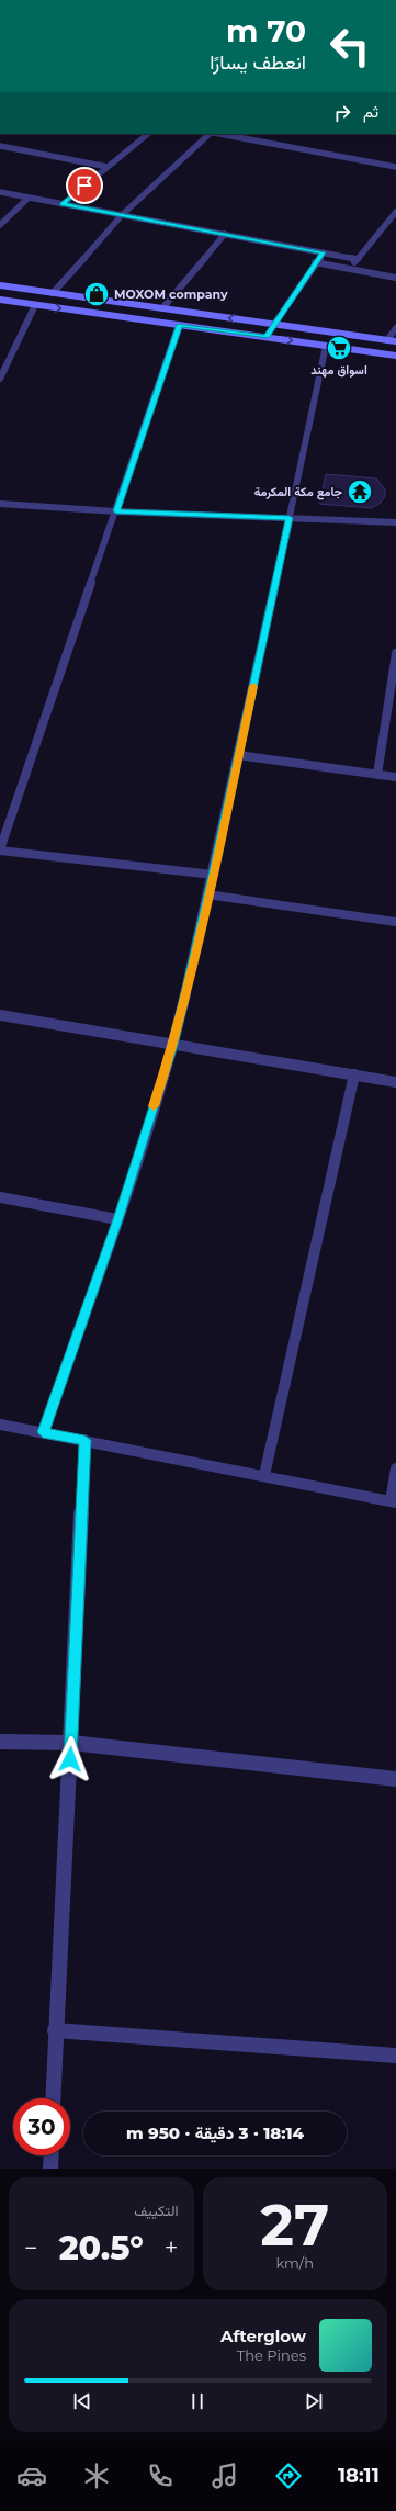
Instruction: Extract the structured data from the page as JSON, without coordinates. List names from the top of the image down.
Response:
{
  "places": {
    "shop": ["MOXOM company"],
    "supermarket": ["اسواق مهند"],
    "temple": ["جامع مكة المكرمة"]
  },
  "page": {
    "turn": ["70 m", "انعطف يسارًا"],
    "then": "ثم",
    "limit": "30",
    "trip": "18:14 · 3 دقيقة · 950 m",
    "tile": [
      ["27", "km/h"],
      "التكييف"
    ],
    "heat": ["−", "20.5°", "+"],
    "song": ["Afterglow", "The Pines"],
    "tabs": "18:11"
  }
}
